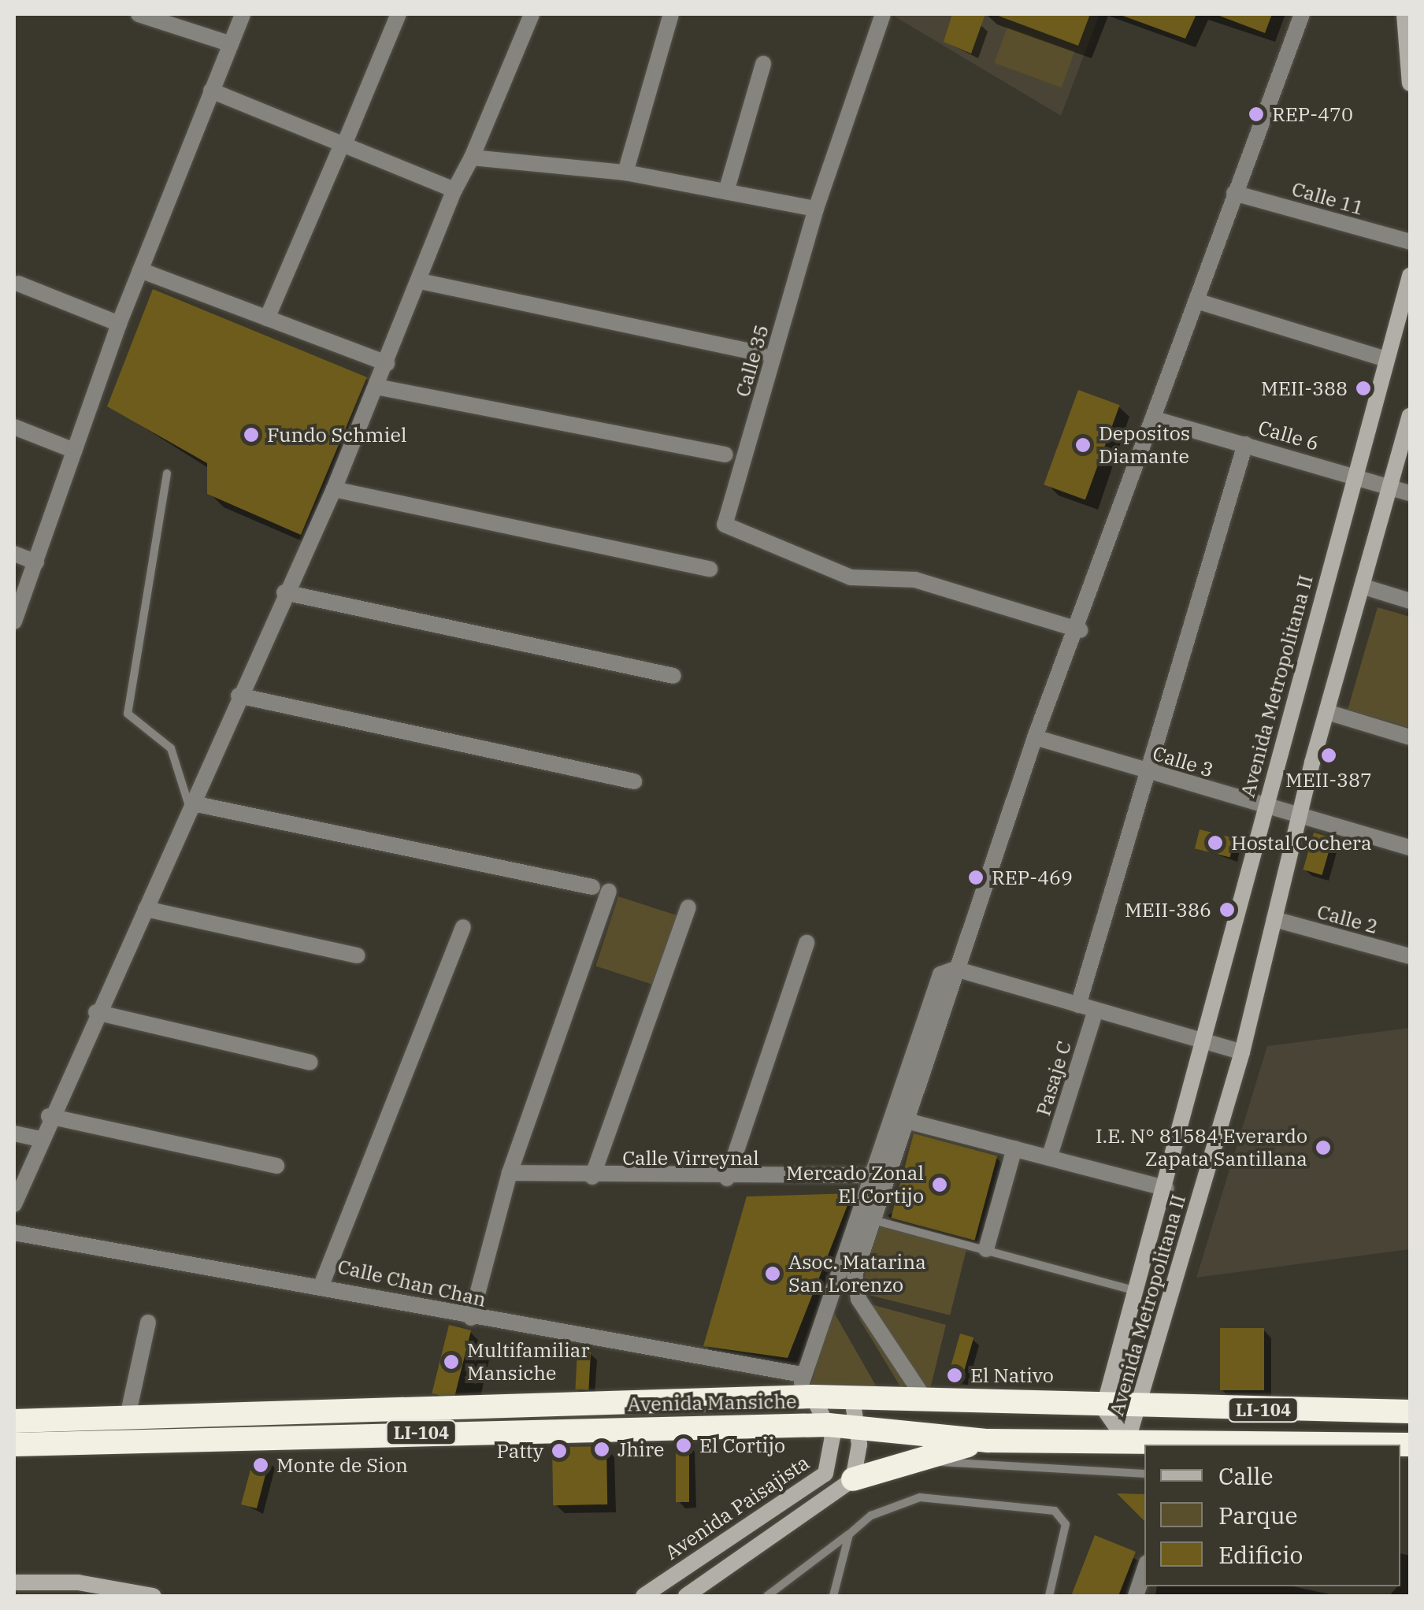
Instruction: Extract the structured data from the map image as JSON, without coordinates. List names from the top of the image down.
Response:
{
  "streets": {
    "highway": ["Avenida Mansiche", "LI-104"],
    "main road": ["Avenida Metropolitana II", "Avenida Paisajista"],
    "street": [
      "Calle 11",
      "Calle 35",
      "Calle 6",
      "Calle 3",
      "Calle 2",
      "Pasaje C",
      "Calle Virreynal",
      "Calle Chan Chan"
    ]
  },
  "crossings": [
    ["Calle 6", "Avenida Metropolitana II"],
    ["Avenida Metropolitana II", "Calle 3"],
    ["Avenida Metropolitana II", "Calle 2"],
    ["Avenida Metropolitana II", "Avenida Mansiche"],
    ["Avenida Mansiche", "Avenida Paisajista"]
  ],
  "places": [
    "REP-470",
    "MEII-388",
    "Fundo Schmiel",
    "Depositos Diamante",
    "MEII-387",
    "Hostal Cochera",
    "REP-469",
    "MEII-386",
    "I.E. N° 81584 Everardo Zapata Santillana",
    "Mercado Zonal El Cortijo",
    "Asoc. Matarina San Lorenzo",
    "Multifamiliar Mansiche",
    "El Nativo",
    "El Cortijo",
    "Jhire",
    "Patty",
    "Monte de Sion"
  ],
  "legend": ["Calle", "Parque", "Edificio"]
}
